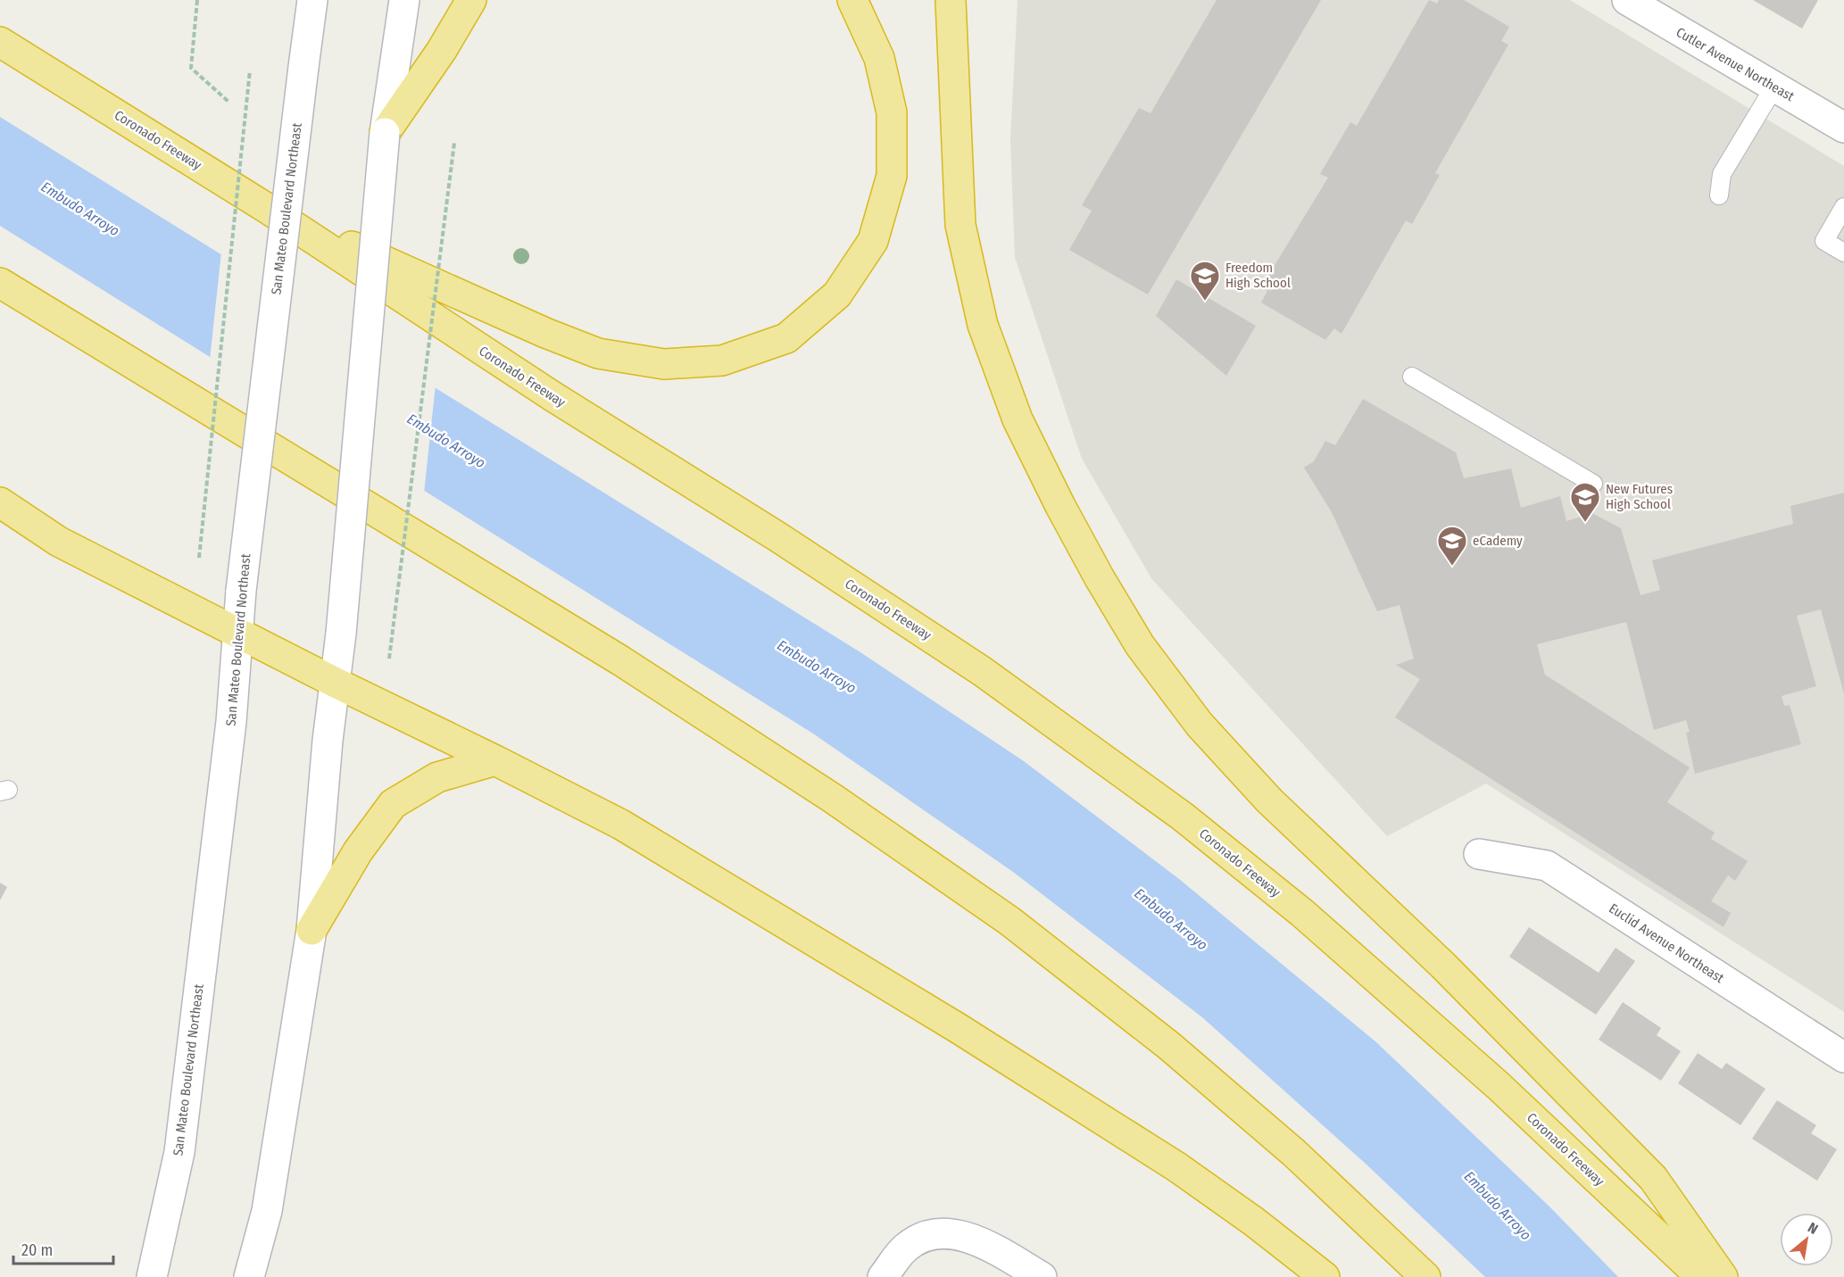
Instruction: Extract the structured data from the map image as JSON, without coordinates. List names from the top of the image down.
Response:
{
  "streets": {
    "highway": ["Coronado Freeway"],
    "main road": ["Cutler Avenue Northeast", "San Mateo Boulevard Northeast", "Euclid Avenue Northeast"]
  },
  "water": ["Embudo Arroyo"],
  "places": {
    "school or university": ["Freedom High School", "New Futures High School", "eCademy"]
  },
  "scale_bar": "20 m",
  "north": "top right"
}
